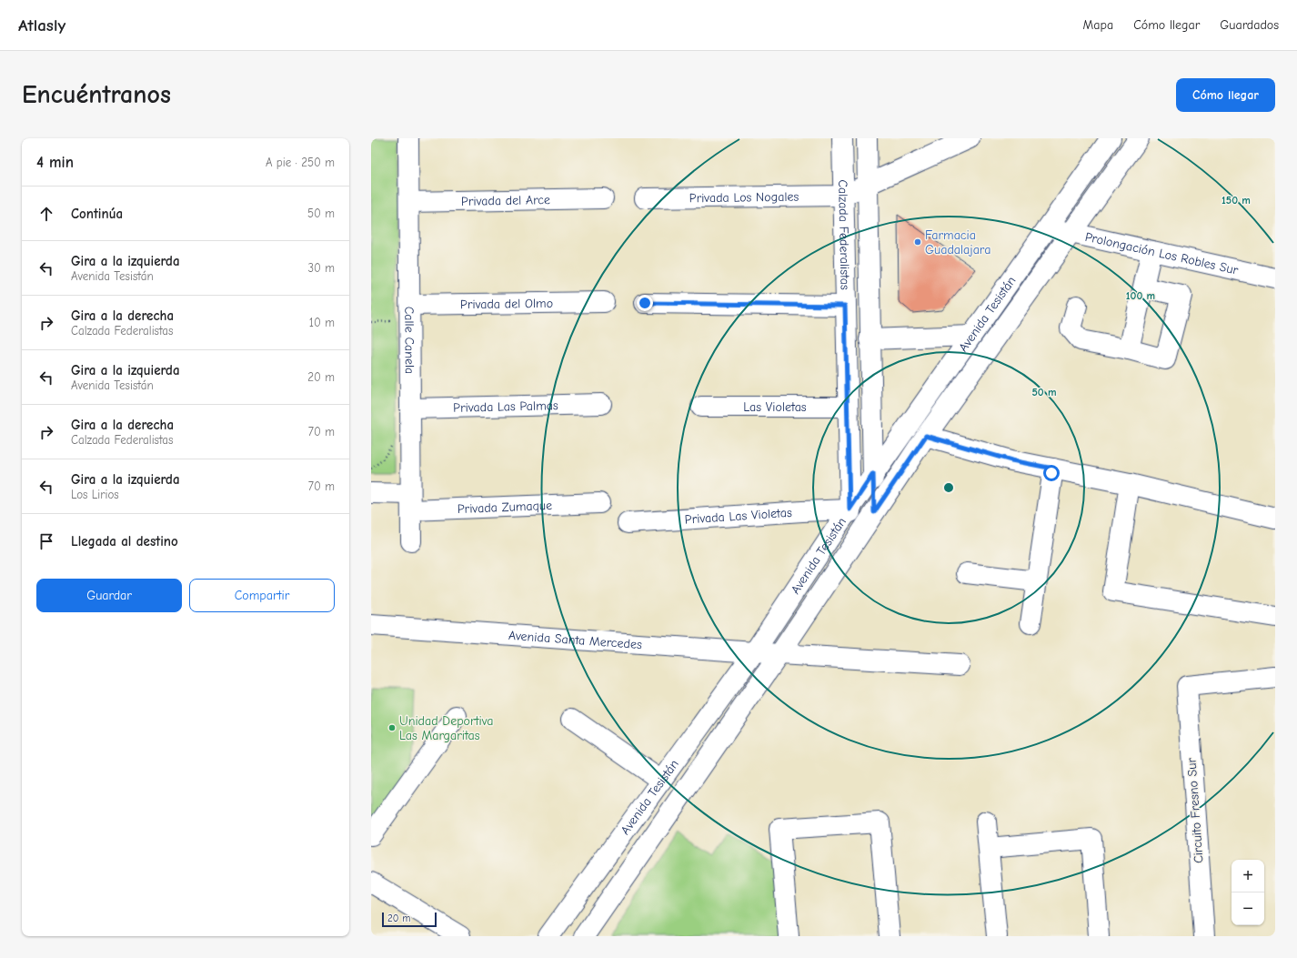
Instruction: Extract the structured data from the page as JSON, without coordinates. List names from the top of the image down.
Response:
{
  "streets": {
    "street": [
      "Privada Los Nogales",
      "Privada del Arce",
      "Calzada Federalistas",
      "Prolongación Los Robles Sur",
      "Privada del Olmo",
      "Avenida Tesistán",
      "Calle Canela",
      "Privada Las Palmas",
      "Las Violetas",
      "Privada Zumaque",
      "Privada Las Violetas",
      "Avenida Santa Mercedes",
      "Circuito Fresno Sur"
    ]
  },
  "crossings": [
    ["Privada Los Nogales", "Calzada Federalistas"],
    ["Privada del Arce", "Calle Canela"],
    ["Calzada Federalistas", "Avenida Tesistán"],
    ["Calzada Federalistas", "Las Violetas"],
    ["Calzada Federalistas", "Privada Las Violetas"],
    ["Prolongación Los Robles Sur", "Avenida Tesistán"],
    ["Privada del Olmo", "Calle Canela"],
    ["Avenida Tesistán", "Privada Las Violetas"],
    ["Avenida Tesistán", "Avenida Santa Mercedes"],
    ["Calle Canela", "Privada Las Palmas"],
    ["Calle Canela", "Privada Zumaque"]
  ],
  "places": ["Farmacia Guadalajara", "Unidad Deportiva Las Margaritas"],
  "scale_bar": "20 m",
  "page": {
    "header": "Atlasly",
    "nav": ["Mapa", "Cómo llegar", "Guardados"],
    "buttons": [
      "Cómo llegar",
      ["Guardar", "Compartir"]
    ],
    "title": "Encuéntranos",
    "heading": ["4 min", "A pie · 250 m"],
    "list": [
      ["Continúa", "50 m"],
      ["Gira a la izquierda", "Avenida Tesistán", "30 m"],
      ["Gira a la derecha", "Calzada Federalistas", "10 m"],
      ["Gira a la izquierda", "Avenida Tesistán", "20 m"],
      ["Gira a la derecha", "Calzada Federalistas", "70 m"],
      ["Gira a la izquierda", "Los Lirios", "70 m"],
      "Llegada al destino"
    ],
    "map_buttons": ["+", "−"],
    "scale": "20 m"
  },
  "rings": ["150 m", "100 m", "50 m"]
}
